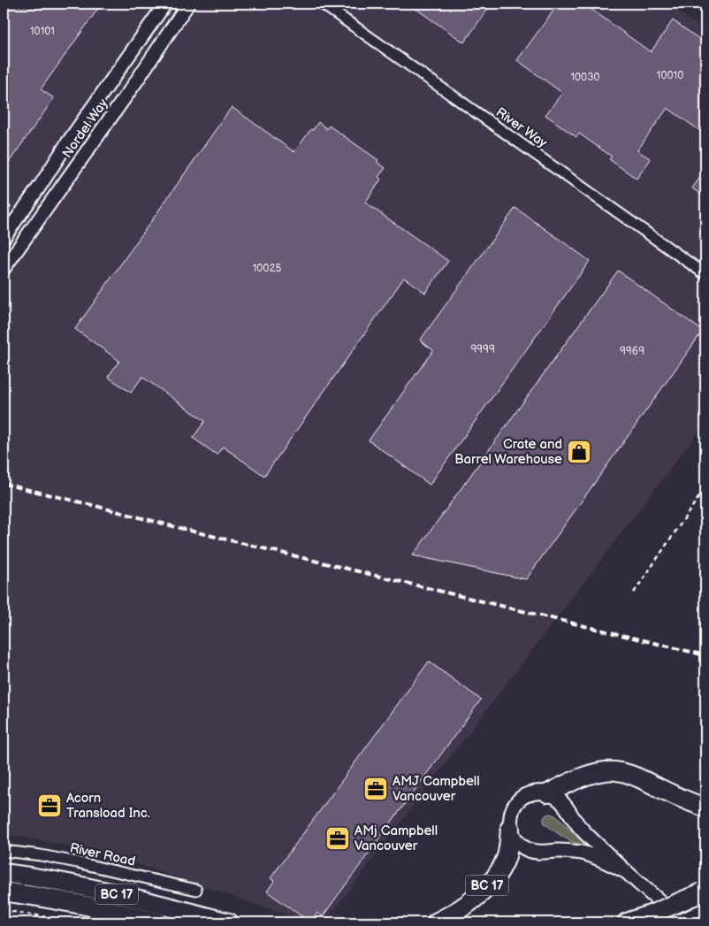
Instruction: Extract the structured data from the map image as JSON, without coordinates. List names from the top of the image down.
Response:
{
  "streets": {
    "highway": ["BC 17"],
    "street": ["River Way", "Nordel Way", "River Road"]
  },
  "places": {
    "shop": ["Crate and Barrel Warehouse"],
    "office": ["AMJ Campbell Vancouver", "Acorn Transload Inc.", "AMj Campbell Vancouver"]
  },
  "house_numbers": [
    "10101",
    "10010",
    "10030",
    "10025",
    "9999",
    "9969"
  ]
}
